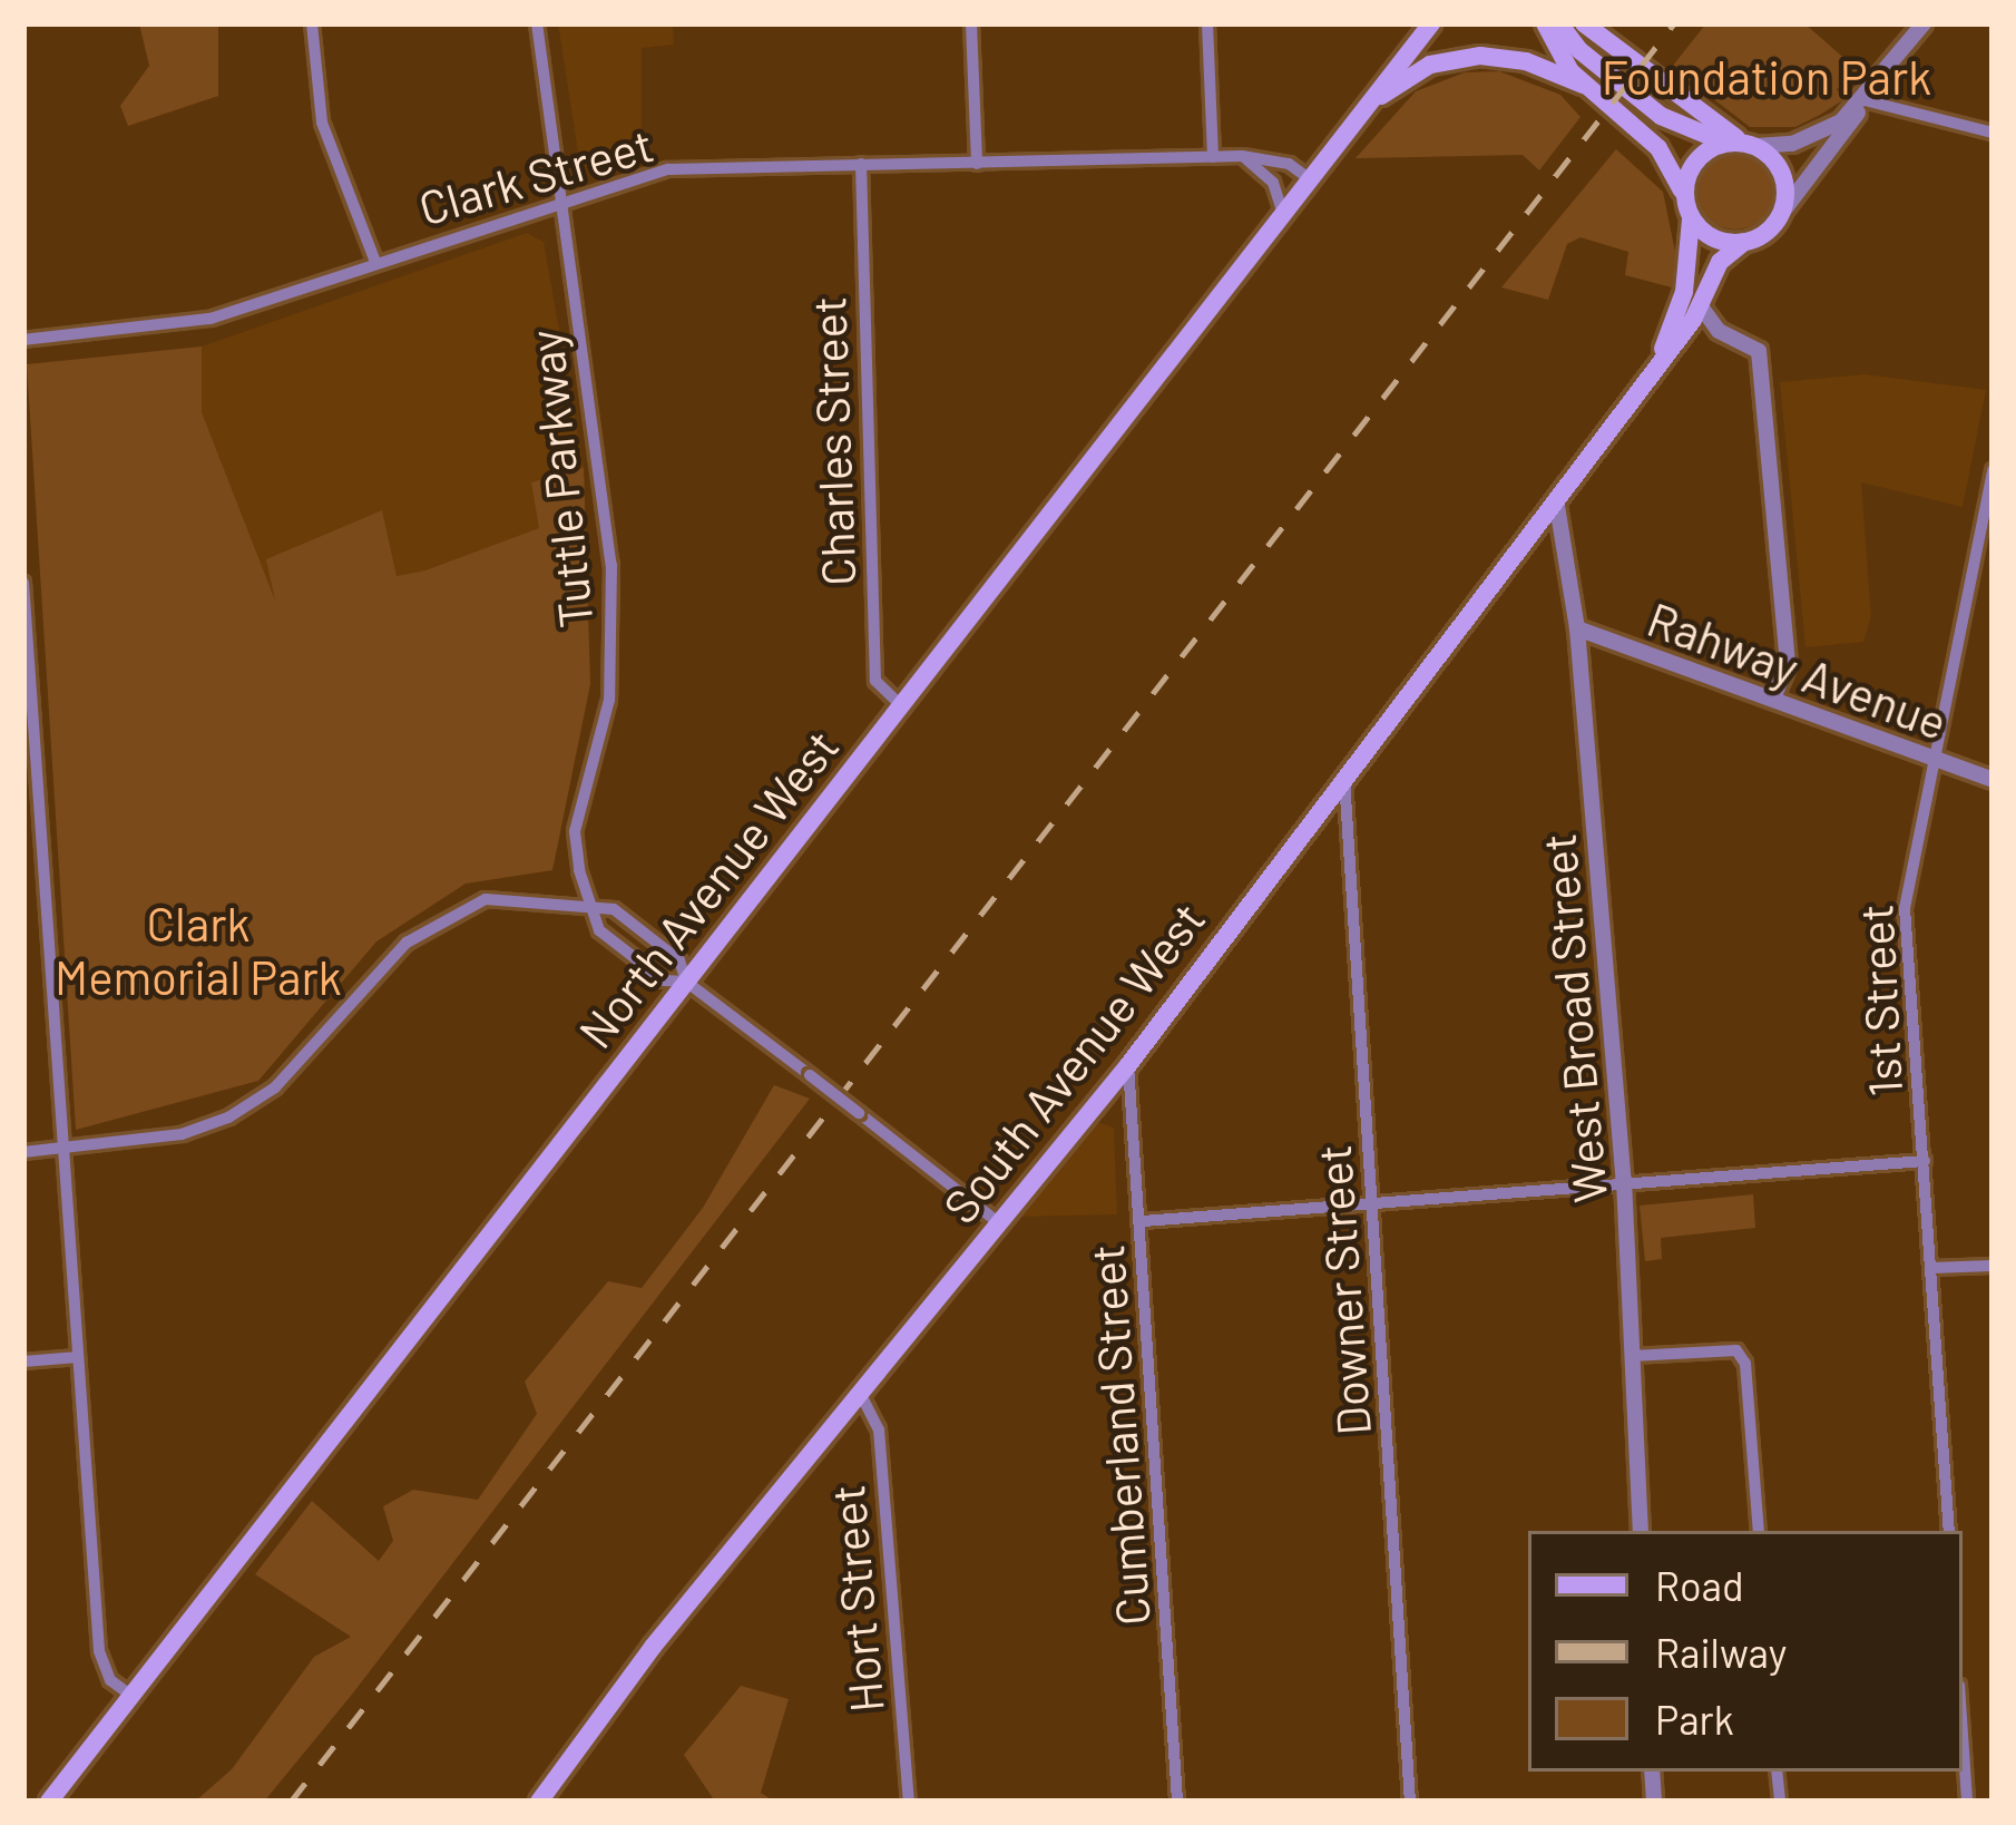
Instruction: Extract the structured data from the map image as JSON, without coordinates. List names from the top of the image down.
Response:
{
  "streets": {
    "main road": ["North Avenue West", "South Avenue West"],
    "street": [
      "Clark Street",
      "Charles Street",
      "Tuttle Parkway",
      "Rahway Avenue",
      "1st Street",
      "West Broad Street",
      "Downer Street",
      "Cumberland Street",
      "Hort Street"
    ]
  },
  "crossings": [
    ["Clark Street", "Charles Street"],
    ["Clark Street", "Tuttle Parkway"],
    ["Clark Street", "North Avenue West"],
    ["Charles Street", "North Avenue West"],
    ["Tuttle Parkway", "North Avenue West"],
    ["Tuttle Parkway", "South Avenue West"],
    ["Rahway Avenue", "1st Street"],
    ["Rahway Avenue", "West Broad Street"],
    ["West Broad Street", "South Avenue West"],
    ["South Avenue West", "Downer Street"],
    ["South Avenue West", "Cumberland Street"],
    ["South Avenue West", "Hort Street"]
  ],
  "parks": ["Foundation Park", "Clark Memorial Park"],
  "legend": ["Road", "Railway", "Park"]
}
